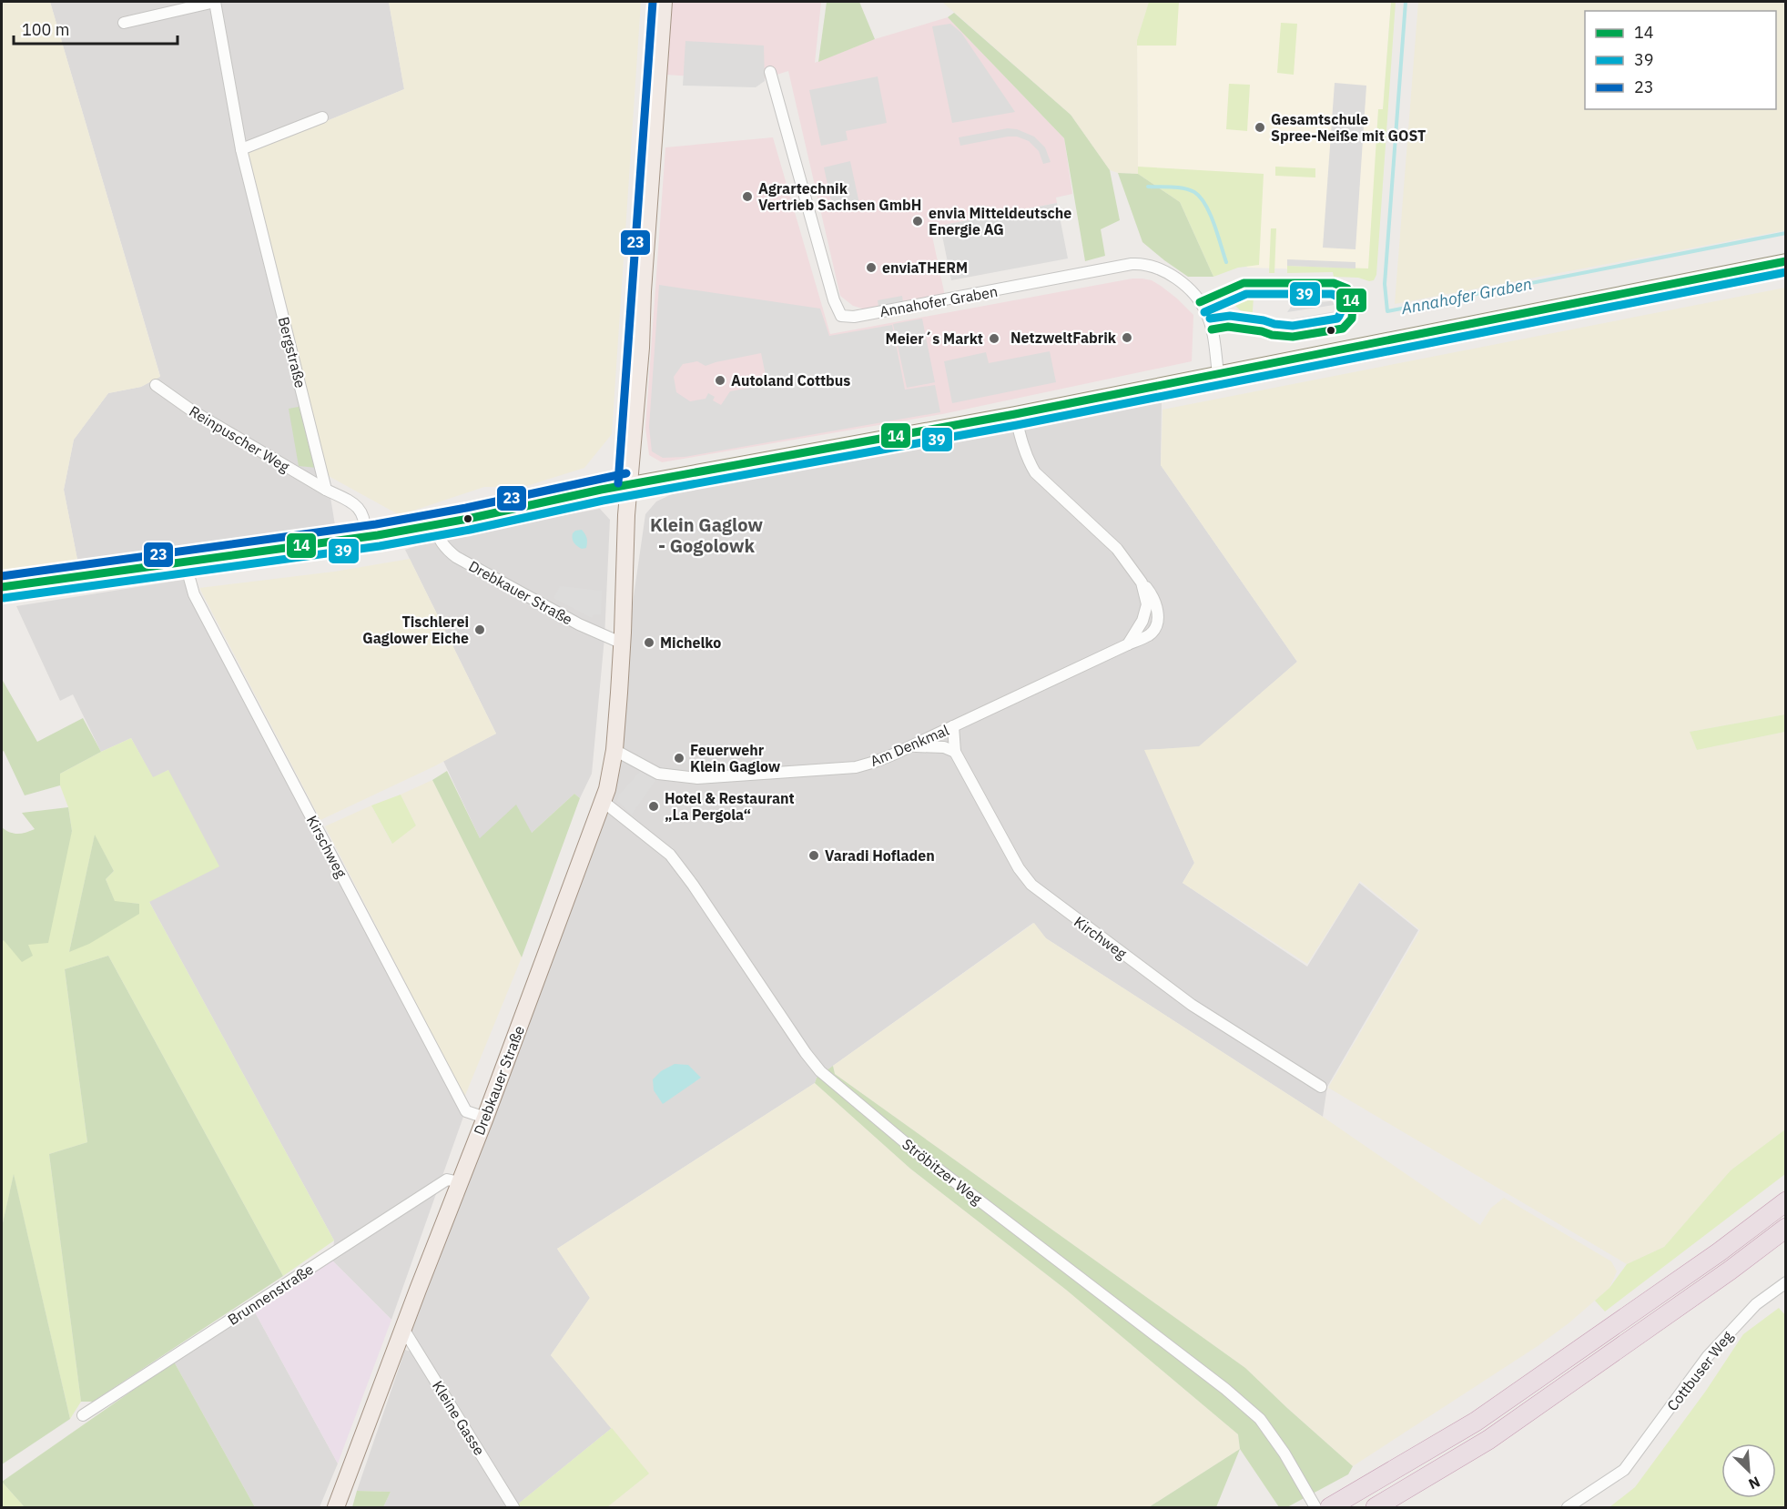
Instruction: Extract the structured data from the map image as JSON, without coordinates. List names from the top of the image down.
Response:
{
  "streets": {
    "main road": ["Drebkauer Straße"],
    "street": [
      "Annahofer Graben",
      "Bergstraße",
      "Reinpuscher Weg",
      "Am Denkmal",
      "Kirschweg",
      "Kirchweg",
      "Ströbitzer Weg",
      "Brunnenstraße",
      "Cottbuser Weg",
      "Kleine Gasse"
    ]
  },
  "crossings": [
    ["Bergstraße", "Reinpuscher Weg"],
    ["Drebkauer Straße", "Am Denkmal"],
    ["Drebkauer Straße", "Kirschweg"],
    ["Drebkauer Straße", "Ströbitzer Weg"],
    ["Drebkauer Straße", "Brunnenstraße"],
    ["Drebkauer Straße", "Kleine Gasse"],
    ["Am Denkmal", "Kirchweg"]
  ],
  "districts": ["Klein Gaglow - Gogolowk"],
  "water": ["Annahofer Graben"],
  "places": [
    "Gesamtschule Spree-Neiße mit GOST",
    "Agrartechnik Vertrieb Sachsen GmbH",
    "envia Mitteldeutsche Energie AG",
    "enviaTHERM",
    "NetzweltFabrik",
    "Meier´s Markt",
    "Autoland Cottbus",
    "Tischlerei Gaglower Eiche",
    "Michelko",
    "Feuerwehr Klein Gaglow",
    "Hotel & Restaurant „La Pergola“",
    "Varadi Hofladen"
  ],
  "lines": ["transit line 23", "transit line 14", "transit line 39"],
  "legend": ["14", "39", "23"],
  "scale_bar": "100 m",
  "north": "bottom right"
}
